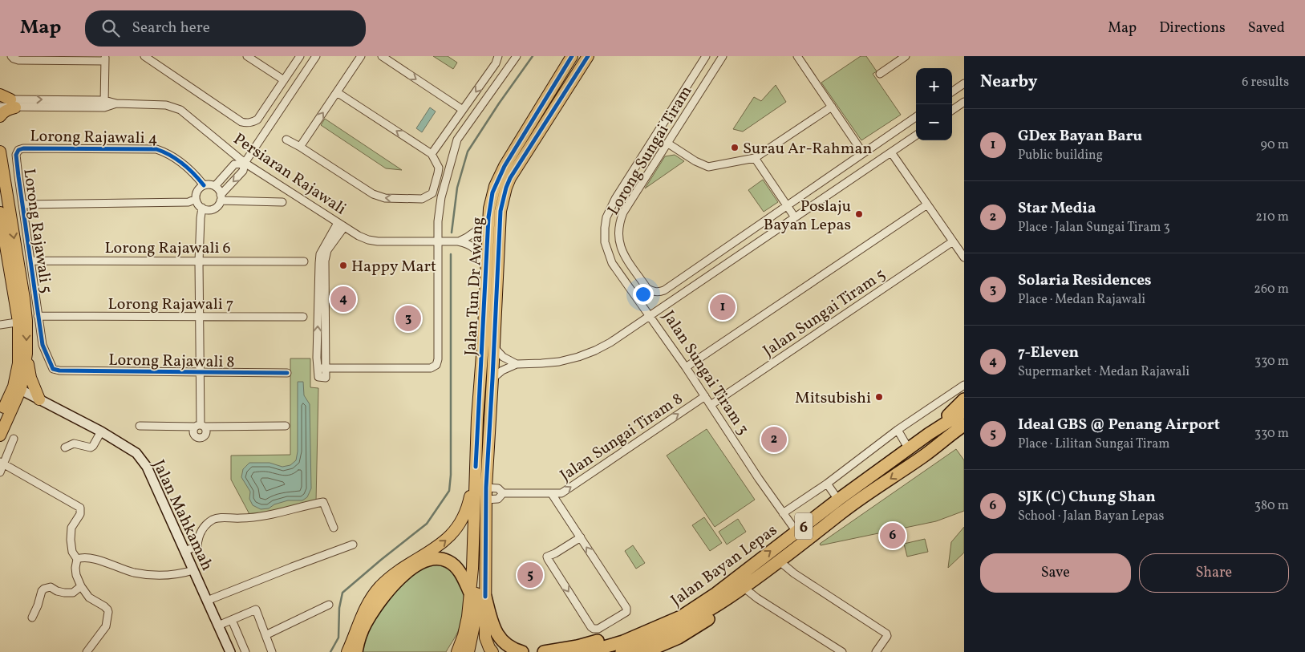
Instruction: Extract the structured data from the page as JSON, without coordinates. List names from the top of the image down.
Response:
{
  "streets": {
    "highway": ["6", "Jalan Bayan Lepas"],
    "main road": ["Jalan Tun Dr Awang", "Jalan Mahkamah"],
    "street": [
      "Lorong Rajawali 4",
      "Lorong Sungai Tiram",
      "Persiaran Rajawali",
      "Lorong Rajawali 5",
      "Lorong Rajawali 6",
      "Lorong Rajawali 7",
      "Jalan Sungai Tiram 5",
      "Lorong Rajawali 8",
      "Jalan Sungai Tiram 3",
      "Jalan Sungai Tiram 8"
    ]
  },
  "crossings": [
    ["Lorong Rajawali 4", "Lorong Rajawali 5"],
    ["Persiaran Rajawali", "Jalan Tun Dr Awang"],
    ["Lorong Rajawali 5", "Lorong Rajawali 6"],
    ["Lorong Rajawali 5", "Lorong Rajawali 7"],
    ["Lorong Rajawali 5", "Lorong Rajawali 8"],
    ["Jalan Tun Dr Awang", "Jalan Sungai Tiram 8"],
    ["Jalan Sungai Tiram 5", "Jalan Sungai Tiram 3"],
    ["Jalan Sungai Tiram 3", "Jalan Sungai Tiram 8"],
    ["Jalan Sungai Tiram 3", "Jalan Bayan Lepas"]
  ],
  "one_way": ["Jalan Sungai Tiram 8"],
  "places": [
    "Surau Ar-Rahman",
    "Poslaju Bayan Lepas",
    "Happy Mart",
    "Mitsubishi"
  ],
  "page": {
    "header": "Map",
    "search": "Search here",
    "nav": ["Map", "Directions", "Saved"],
    "heading": ["Nearby", "6 results"],
    "map_buttons": ["+", "−"],
    "list": [
      {
        "mark": "1",
        "name": "GDex Bayan Baru",
        "note": "Public building",
        "value": "90 m"
      },
      {
        "mark": "2",
        "name": "Star Media",
        "note": "Place · Jalan Sungai Tiram 3",
        "value": "210 m"
      },
      {
        "mark": "3",
        "name": "Solaria Residences",
        "note": "Place · Medan Rajawali",
        "value": "260 m"
      },
      {
        "mark": "4",
        "name": "7-Eleven",
        "note": "Supermarket · Medan Rajawali",
        "value": "330 m"
      },
      {
        "mark": "5",
        "name": "Ideal GBS @ Penang Airport",
        "note": "Place · Lilitan Sungai Tiram",
        "value": "330 m"
      },
      {
        "mark": "6",
        "name": "SJK (C) Chung Shan",
        "note": "School · Jalan Bayan Lepas",
        "value": "380 m"
      }
    ],
    "pins": [
      "4",
      "1",
      "3",
      "2",
      "6",
      "5"
    ],
    "buttons": ["Save", "Share"]
  }
}
